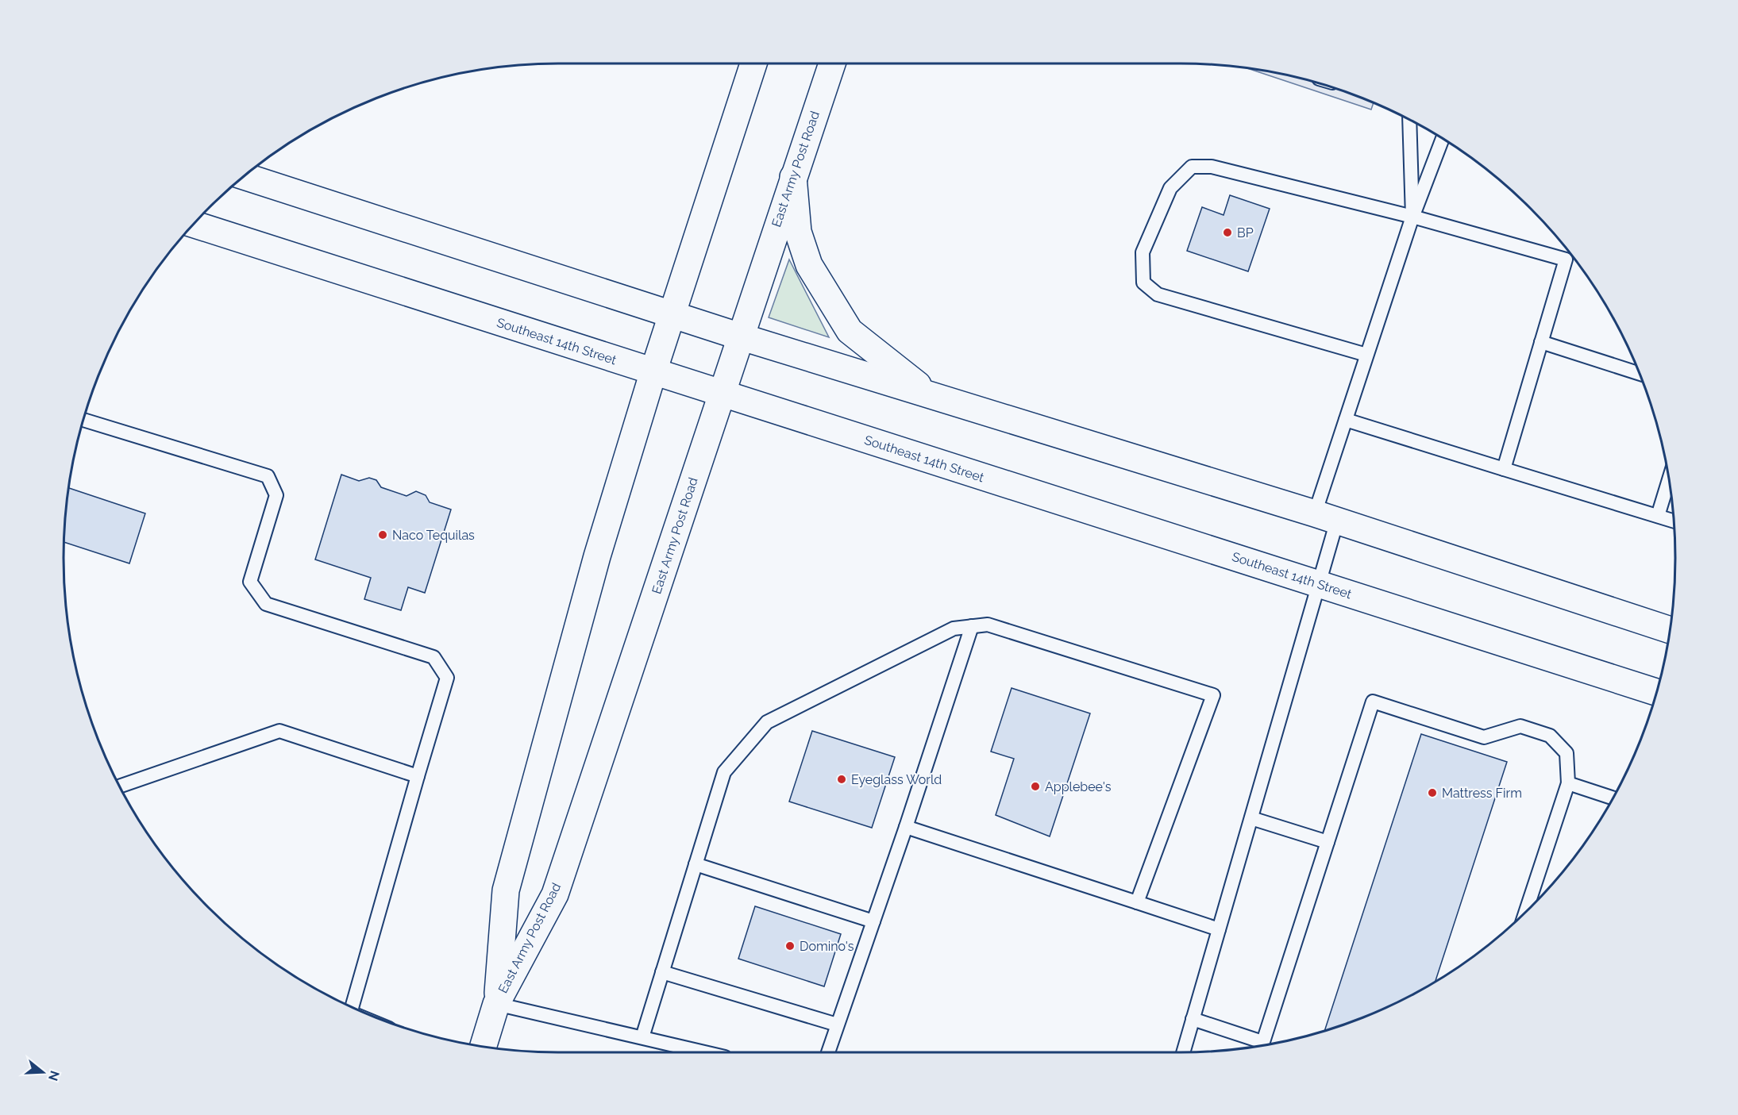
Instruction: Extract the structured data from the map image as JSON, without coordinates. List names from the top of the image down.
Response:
{
  "streets": {
    "main road": ["East Army Post Road", "Southeast 14th Street"]
  },
  "crossings": [
    ["East Army Post Road", "Southeast 14th Street"]
  ],
  "places": [
    "BP",
    "Naco Tequilas",
    "Eyeglass World",
    "Applebee's",
    "Mattress Firm",
    "Domino's"
  ],
  "north": "right"
}
